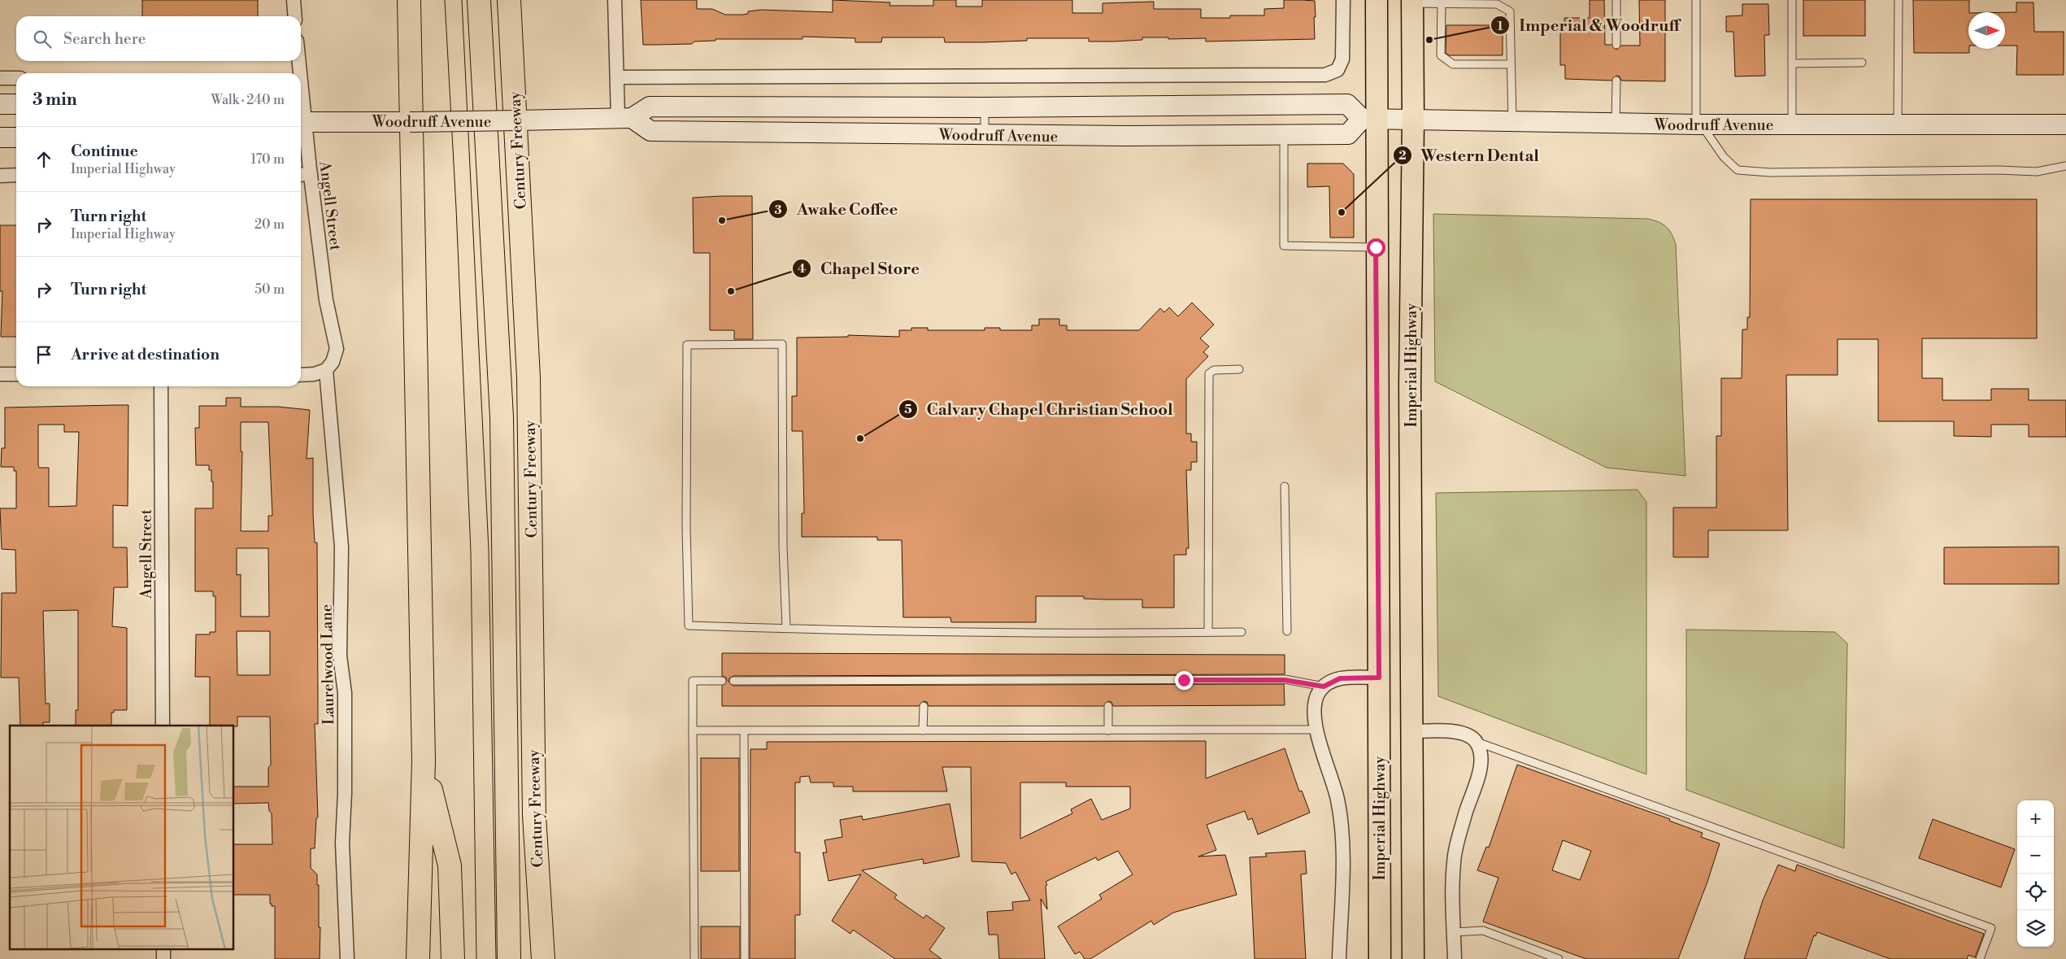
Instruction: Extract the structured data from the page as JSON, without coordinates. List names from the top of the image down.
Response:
{
  "streets": {
    "highway": ["Century Freeway"],
    "main road": ["Woodruff Avenue", "Imperial Highway"],
    "street": ["Angell Street", "Laurelwood Lane"]
  },
  "crossings": [
    ["Woodruff Avenue", "Imperial Highway"],
    ["Angell Street", "Laurelwood Lane"]
  ],
  "places": [
    "Imperial & Woodruff",
    "Western Dental",
    "Awake Coffee",
    "Chapel Store",
    "Calvary Chapel Christian School"
  ],
  "north": "right",
  "page": {
    "search": "Search here",
    "heading": ["3 min", "Walk · 240 m"],
    "list": [
      ["Continue", "Imperial Highway", "170 m"],
      ["Turn right", "Imperial Highway", "20 m"],
      ["Turn right", "50 m"],
      "Arrive at destination"
    ],
    "map_buttons": ["+", "−"]
  }
}
